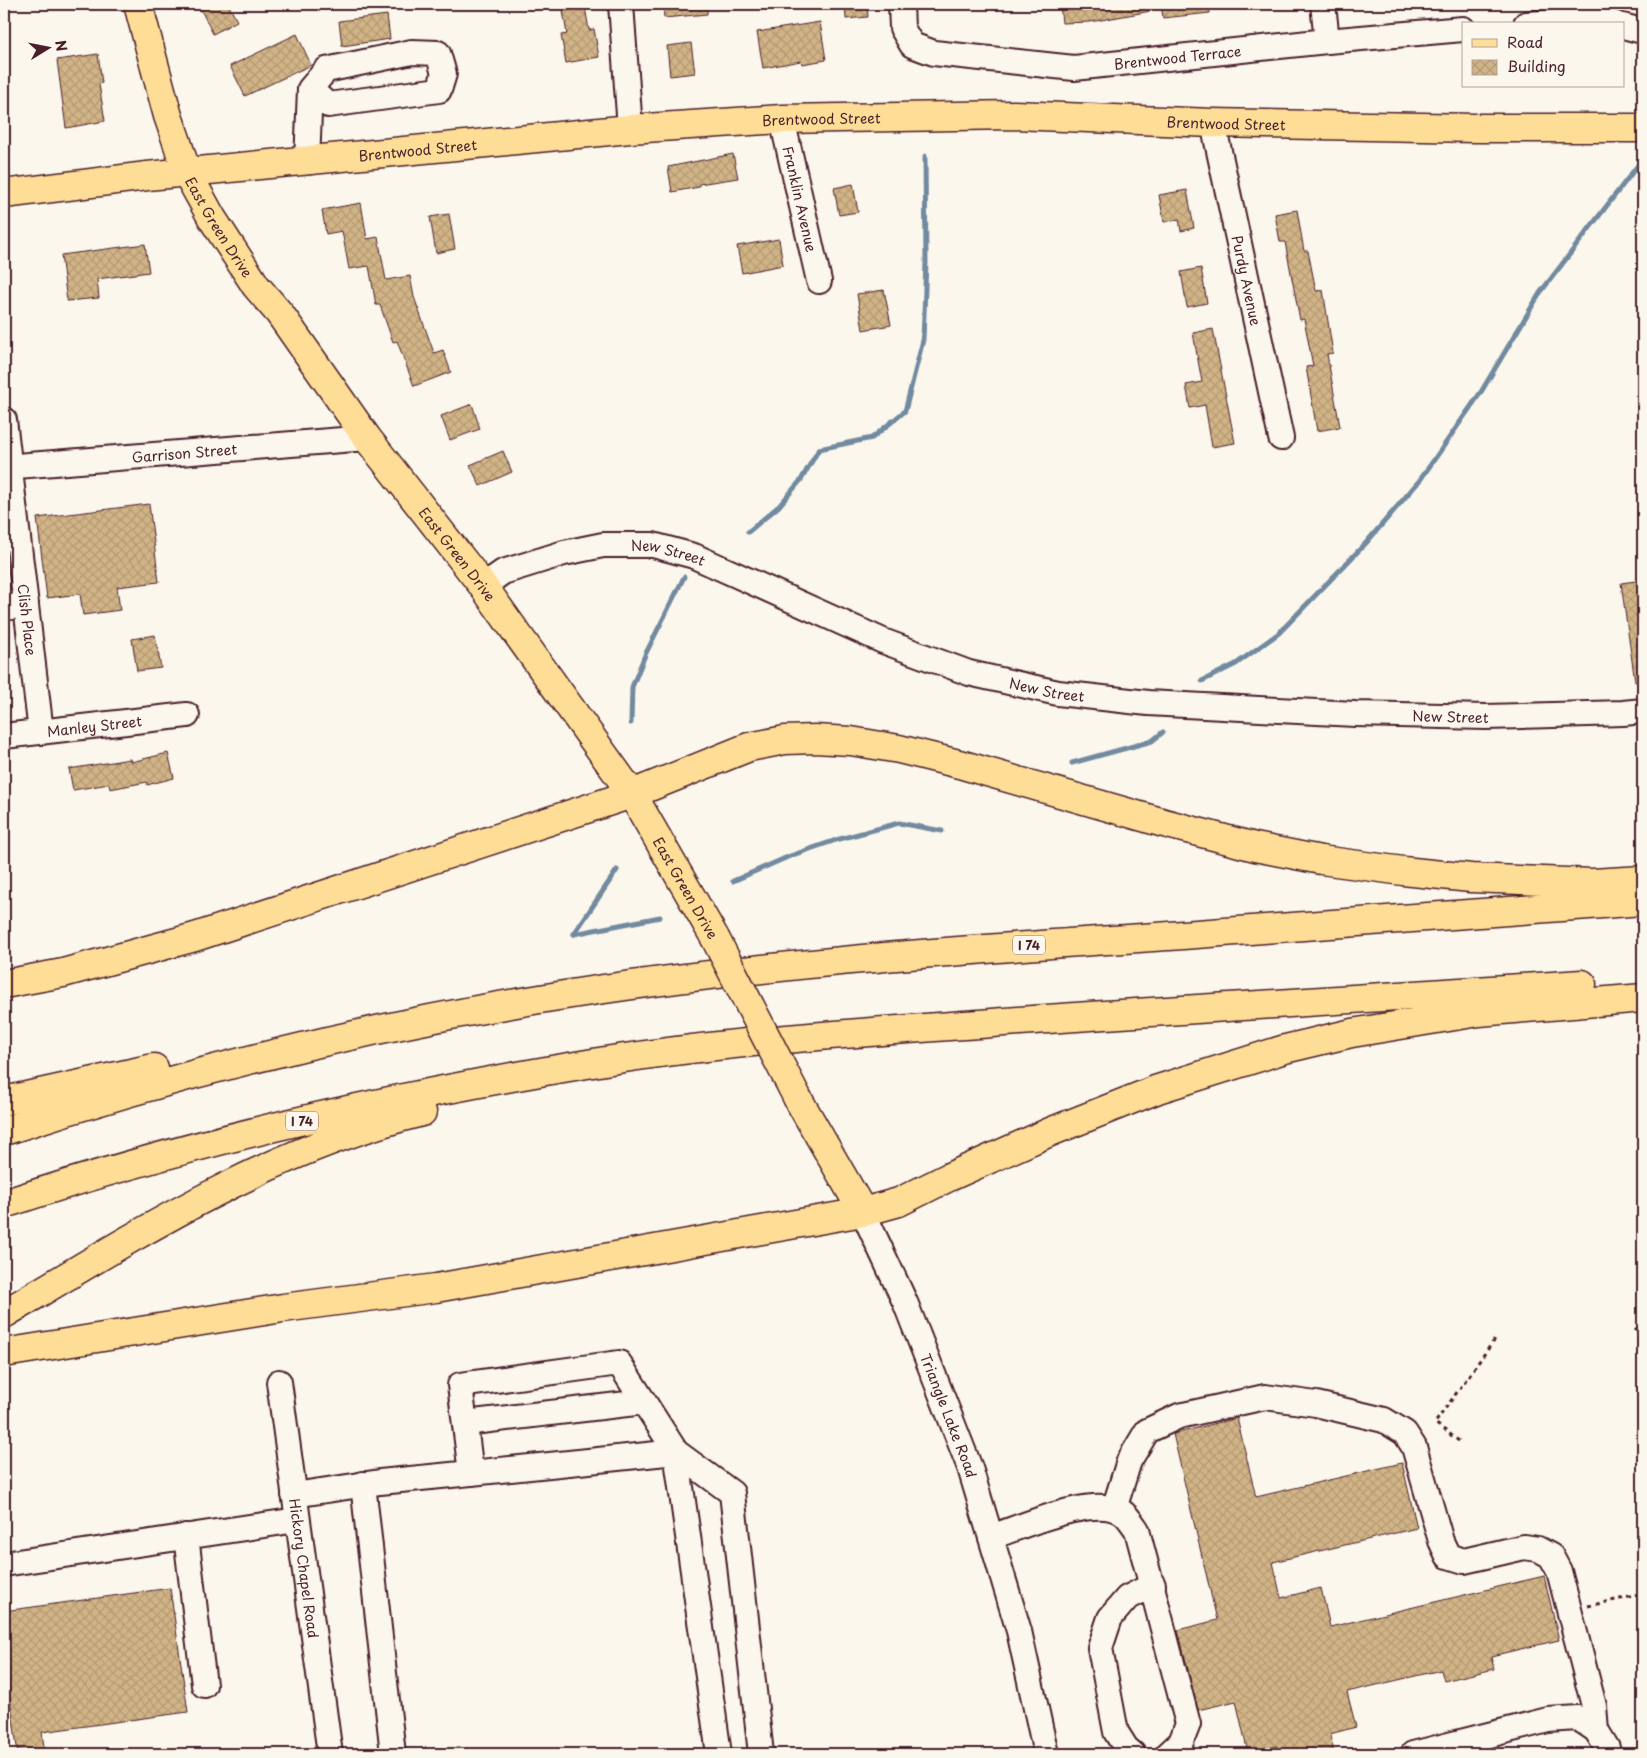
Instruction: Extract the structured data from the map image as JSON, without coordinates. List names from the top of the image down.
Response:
{
  "streets": {
    "main road": [
      "Brentwood Street",
      "East Green Drive",
      "I 74",
      "Triangle Lake Road"
    ],
    "street": [
      "Brentwood Terrace",
      "Franklin Avenue",
      "Purdy Avenue",
      "Garrison Street",
      "New Street",
      "Clish Place",
      "Manley Street",
      "Hickory Chapel Road"
    ]
  },
  "crossings": [
    ["Brentwood Street", "Franklin Avenue"],
    ["Brentwood Street", "East Green Drive"],
    ["Brentwood Street", "Purdy Avenue"],
    ["East Green Drive", "Garrison Street"],
    ["East Green Drive", "New Street"],
    ["East Green Drive", "Triangle Lake Road"],
    ["Garrison Street", "Clish Place"],
    ["Clish Place", "Manley Street"]
  ],
  "legend": ["Road", "Building"],
  "north": "right"
}
